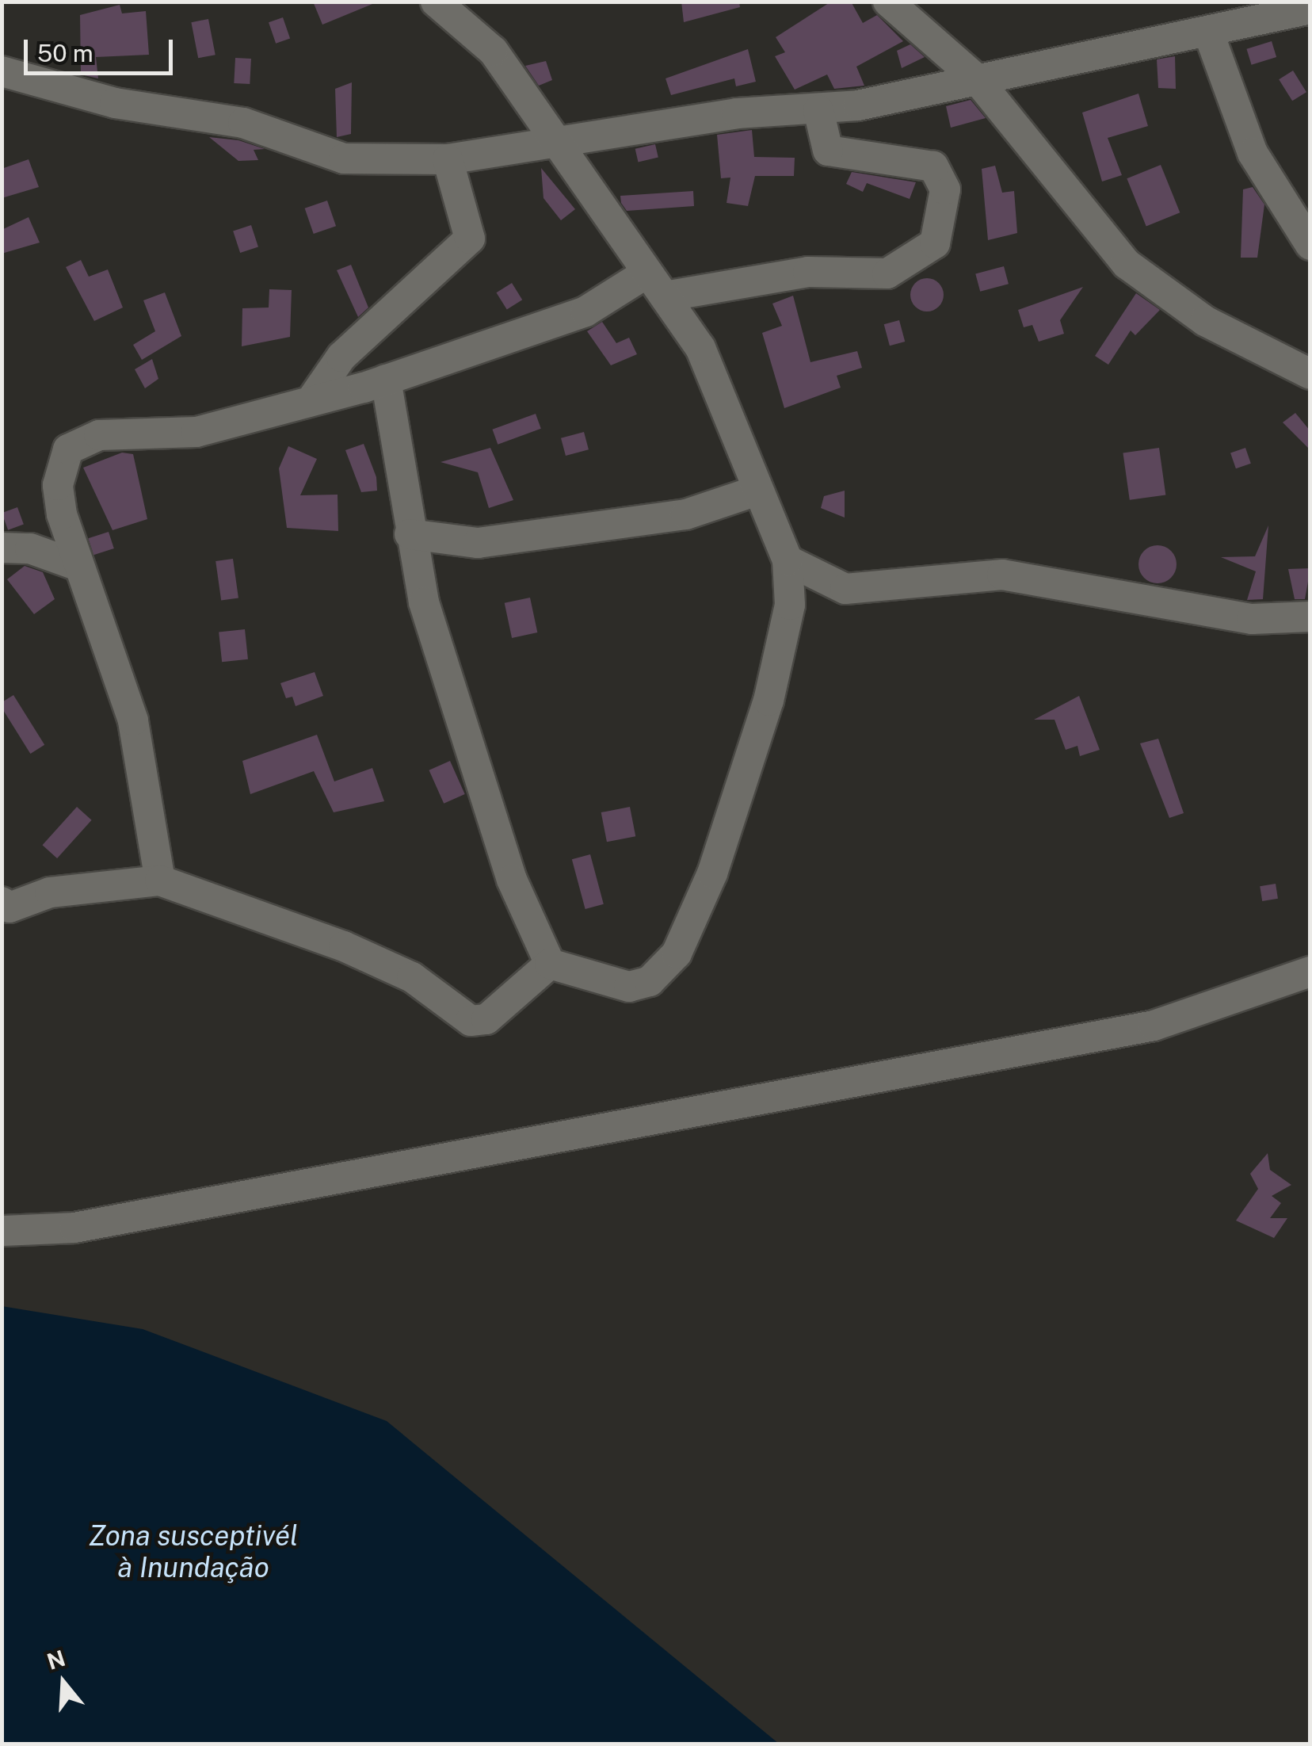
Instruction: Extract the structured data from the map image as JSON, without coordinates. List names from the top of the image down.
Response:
{
  "water": ["Zona susceptivél à Inundação"],
  "scale_bar": "50 m",
  "north": "top"
}
